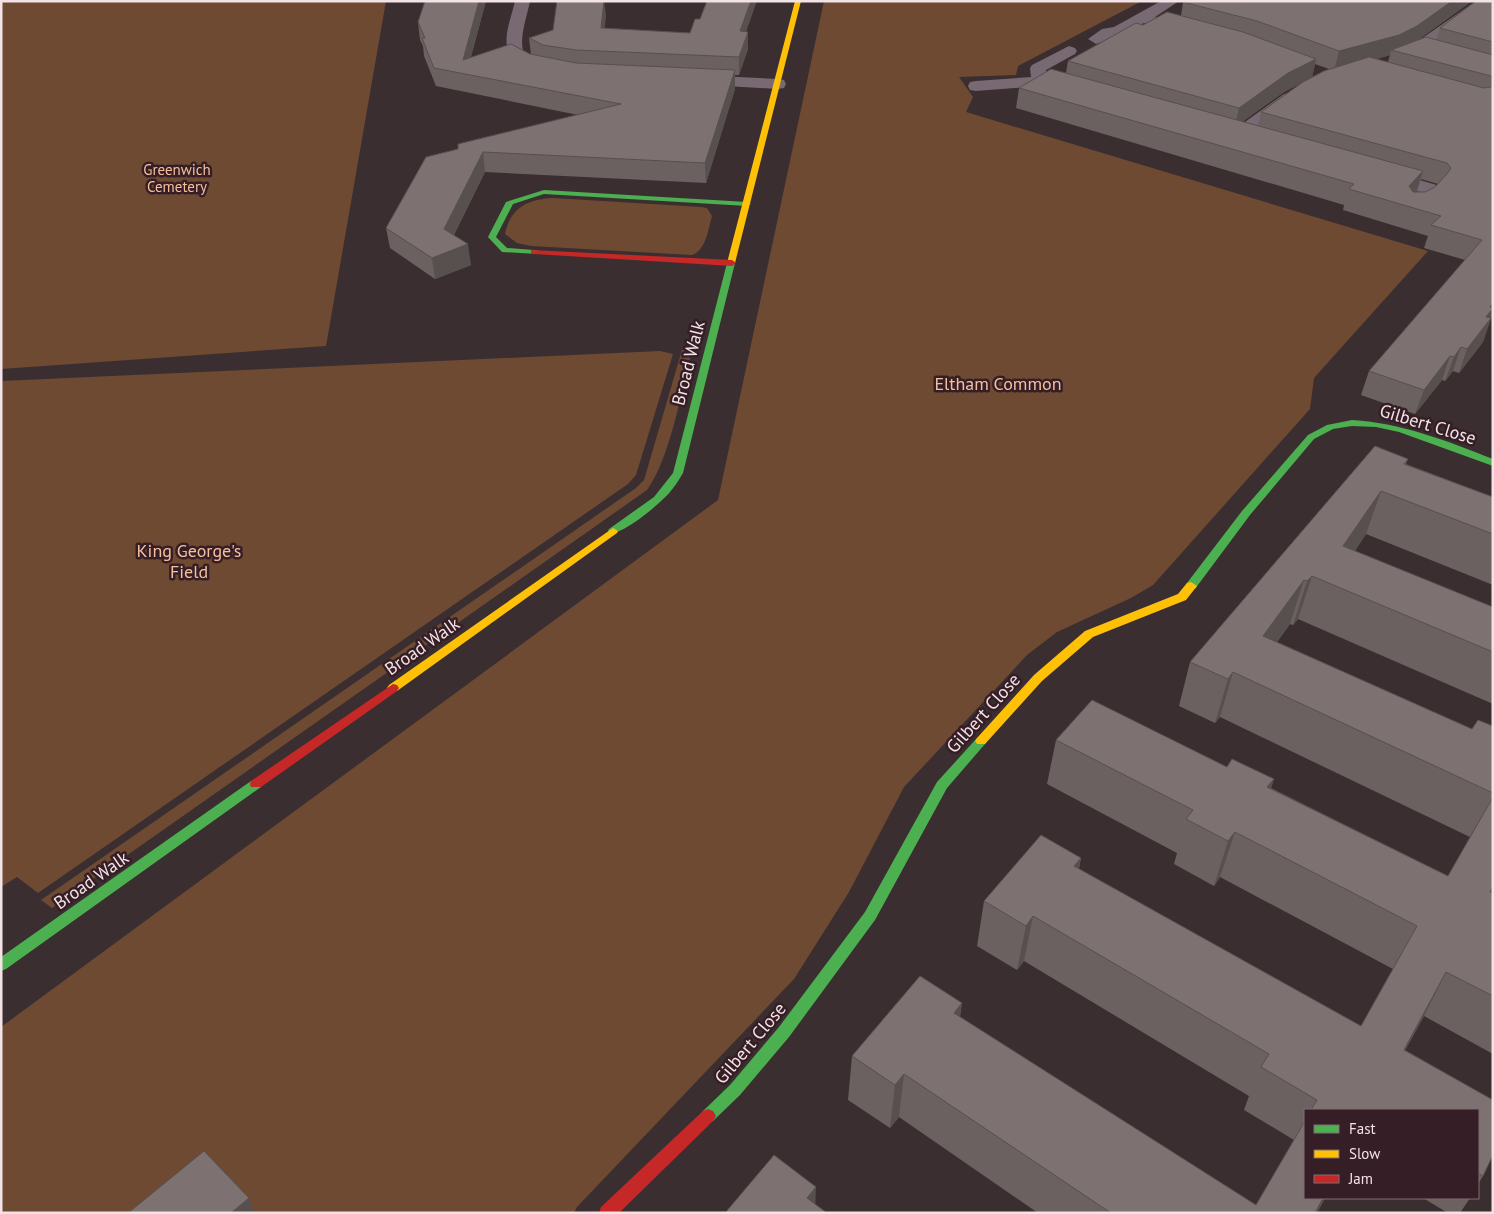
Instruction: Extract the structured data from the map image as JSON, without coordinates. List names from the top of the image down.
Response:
{
  "streets": {
    "street": ["Broad Walk", "Gilbert Close"]
  },
  "parks": ["Greenwich Cemetery", "Eltham Common", "King George's Field"],
  "legend": ["Fast", "Slow", "Jam"]
}
